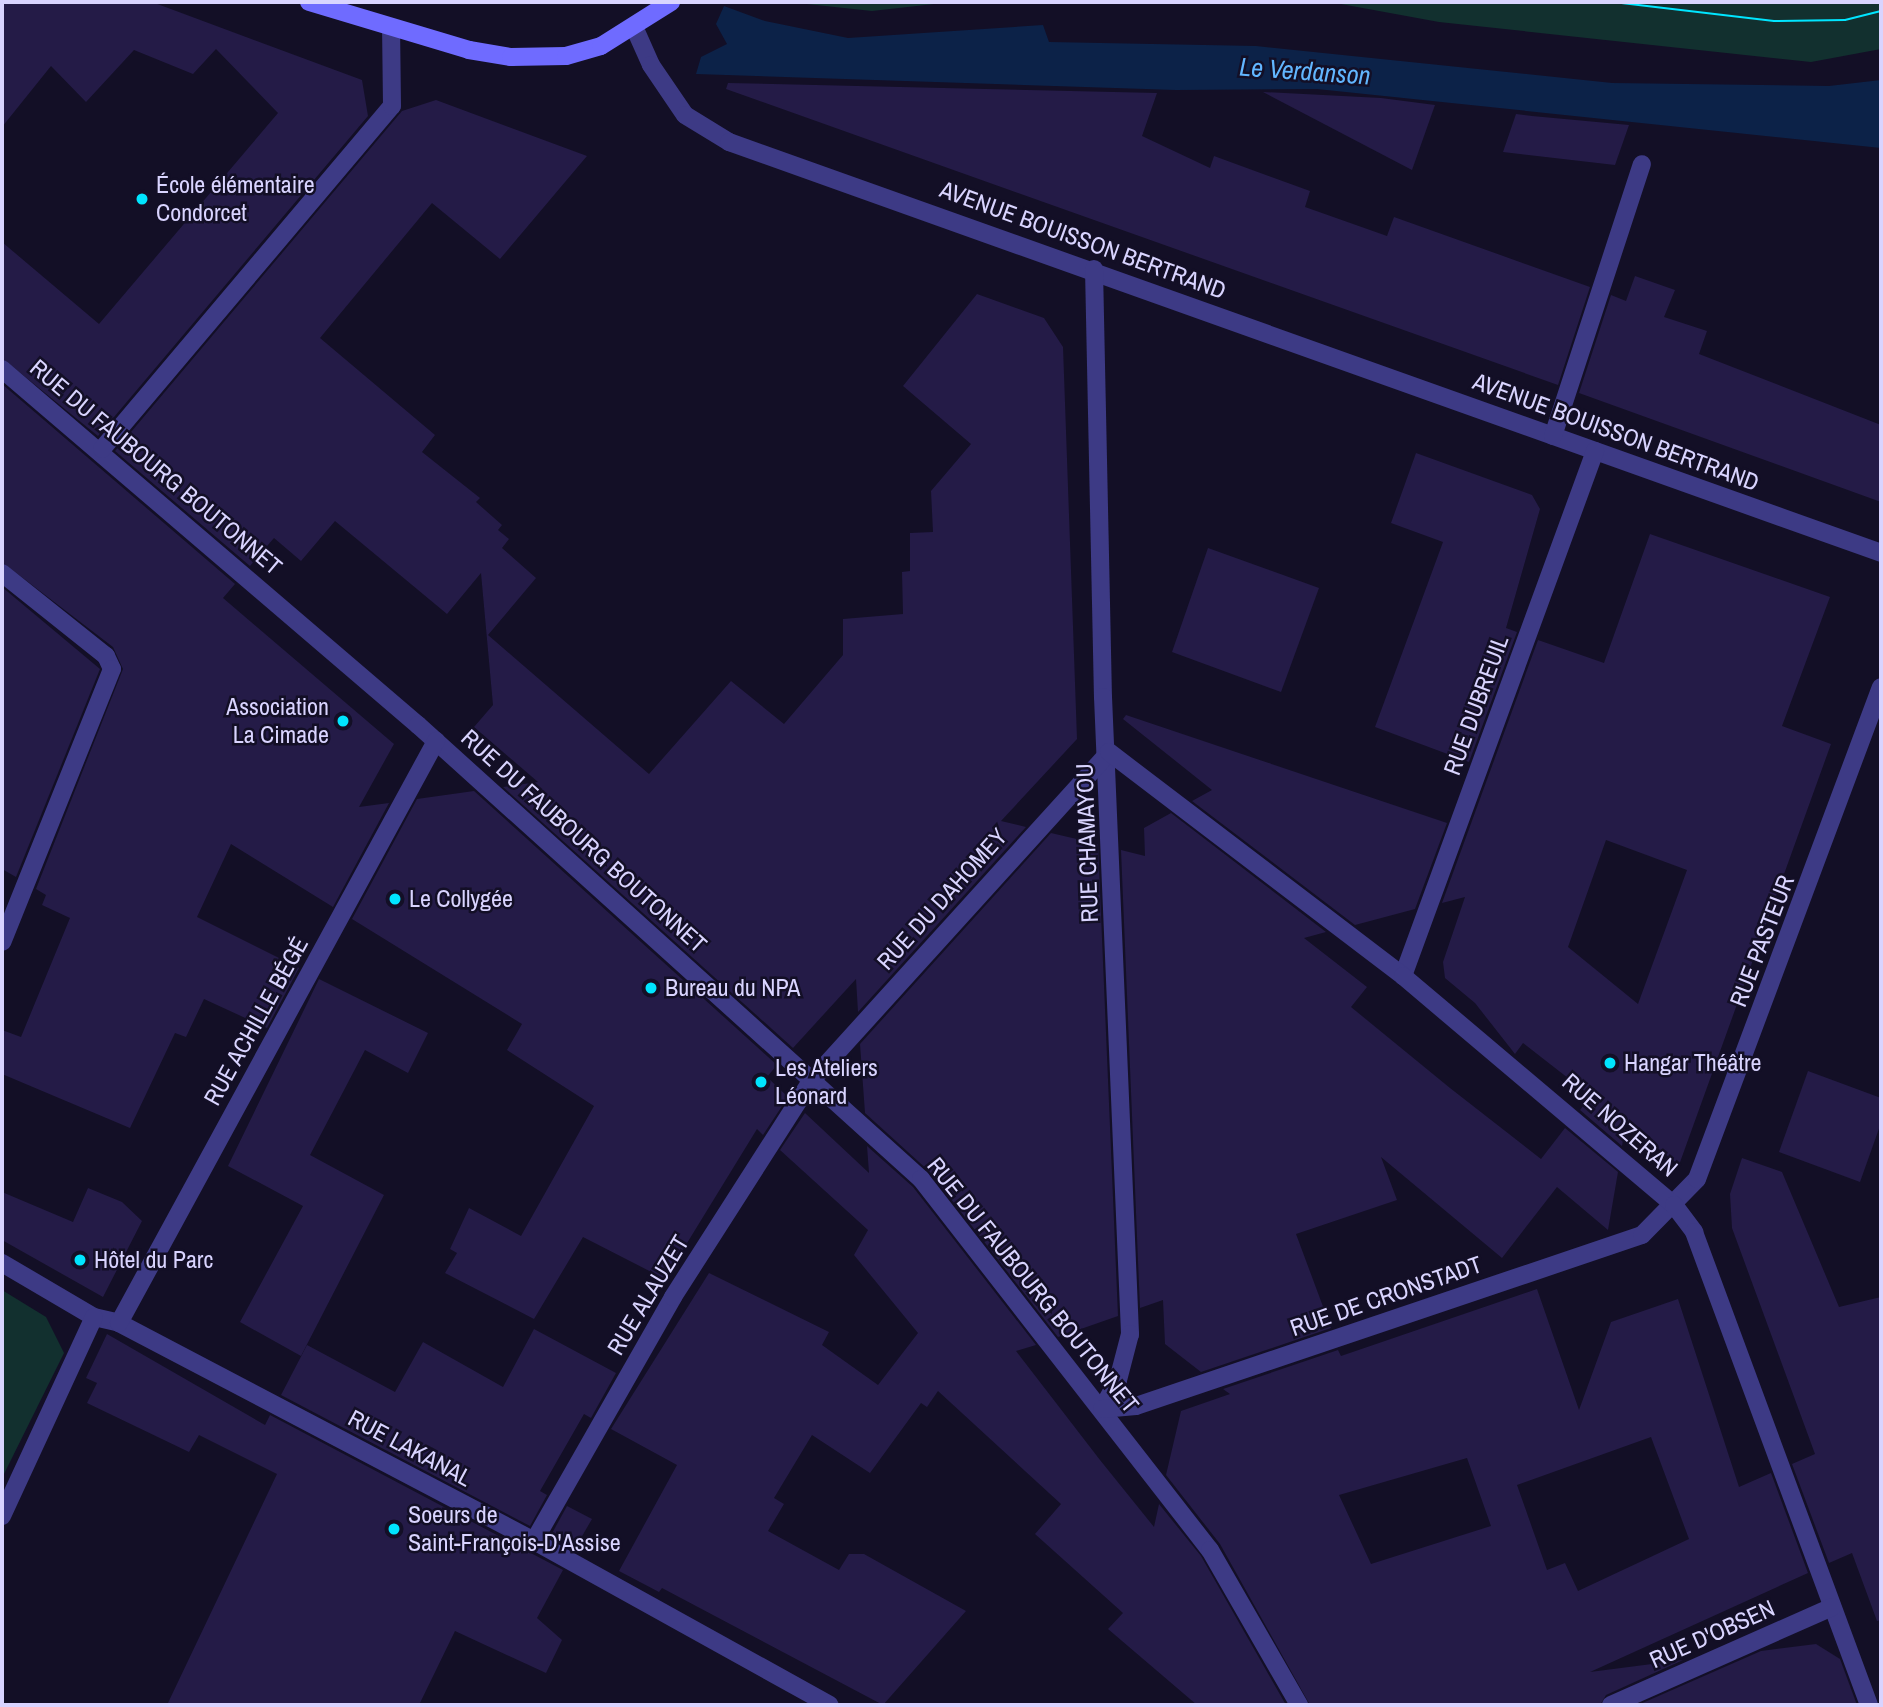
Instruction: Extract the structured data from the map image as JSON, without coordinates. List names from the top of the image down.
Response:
{
  "streets": {
    "street": [
      "AVENUE BOUISSON BERTRAND",
      "RUE DU FAUBOURG BOUTONNET",
      "RUE DUBREUIL",
      "RUE CHAMAYOU",
      "RUE DU DAHOMEY",
      "RUE PASTEUR",
      "RUE ACHILLE BÉGÉ",
      "RUE NOZERAN",
      "RUE ALAUZET",
      "RUE DE CRONSTADT",
      "RUE LAKANAL",
      "RUE D'OBSEN"
    ]
  },
  "crossings": [
    ["AVENUE BOUISSON BERTRAND", "RUE DUBREUIL"],
    ["AVENUE BOUISSON BERTRAND", "RUE CHAMAYOU"],
    ["RUE DU FAUBOURG BOUTONNET", "RUE CHAMAYOU"],
    ["RUE DU FAUBOURG BOUTONNET", "RUE DU DAHOMEY"],
    ["RUE DU FAUBOURG BOUTONNET", "RUE ACHILLE BÉGÉ"],
    ["RUE DU FAUBOURG BOUTONNET", "RUE ALAUZET"],
    ["RUE DU FAUBOURG BOUTONNET", "RUE DE CRONSTADT"],
    ["RUE DUBREUIL", "RUE NOZERAN"],
    ["RUE CHAMAYOU", "RUE DU DAHOMEY"],
    ["RUE CHAMAYOU", "RUE NOZERAN"],
    ["RUE CHAMAYOU", "RUE DE CRONSTADT"],
    ["RUE DU DAHOMEY", "RUE NOZERAN"],
    ["RUE DU DAHOMEY", "RUE ALAUZET"],
    ["RUE PASTEUR", "RUE NOZERAN"],
    ["RUE PASTEUR", "RUE DE CRONSTADT"],
    ["RUE ACHILLE BÉGÉ", "RUE LAKANAL"],
    ["RUE NOZERAN", "RUE DE CRONSTADT"],
    ["RUE NOZERAN", "RUE D'OBSEN"],
    ["RUE ALAUZET", "RUE LAKANAL"]
  ],
  "water": ["Le Verdanson"],
  "places": [
    "École élémentaire Condorcet",
    "Association La Cimade",
    "Le Collygée",
    "Bureau du NPA",
    "Hangar Théâtre",
    "Les Ateliers Léonard",
    "Hôtel du Parc",
    "Soeurs de Saint-François-D'Assise"
  ]
}
